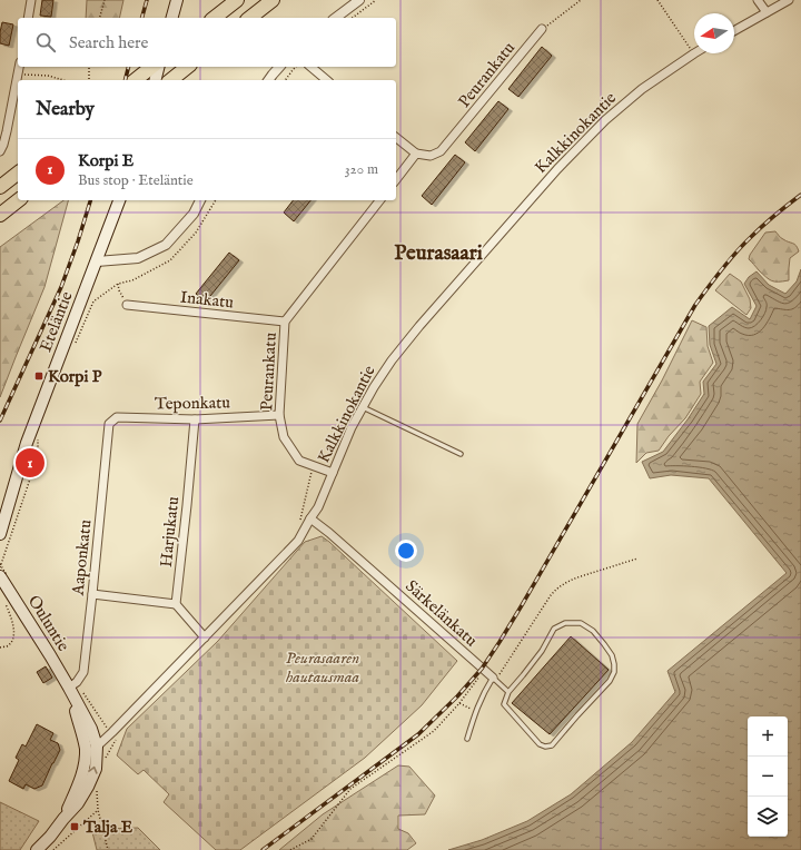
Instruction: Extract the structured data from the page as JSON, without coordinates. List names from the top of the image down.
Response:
{
  "streets": {
    "main road": ["Eteläntie", "Ouluntie"],
    "street": [
      "Peurankatu",
      "Kalkkinokantie",
      "Inakatu",
      "Teponkatu",
      "Harjukatu",
      "Aaponkatu",
      "Särkelänkatu"
    ]
  },
  "crossings": [
    ["Peurankatu", "Kalkkinokantie"],
    ["Peurankatu", "Inakatu"],
    ["Peurankatu", "Teponkatu"],
    ["Kalkkinokantie", "Särkelänkatu"],
    ["Kalkkinokantie", "Ouluntie"],
    ["Teponkatu", "Harjukatu"],
    ["Teponkatu", "Aaponkatu"],
    ["Aaponkatu", "Ouluntie"]
  ],
  "districts": ["Peurasaari"],
  "parks": ["Peurasaaren hautausmaa"],
  "places": {
    "transit": ["Korpi P", "Talja E"]
  },
  "north": "left",
  "page": {
    "search": "Search here",
    "heading": "Nearby",
    "list": [
      {
        "mark": "1",
        "name": "Korpi E",
        "note": "Bus stop · Eteläntie",
        "value": "320 m"
      }
    ],
    "pins": "1",
    "map_buttons": ["+", "−"]
  }
}
